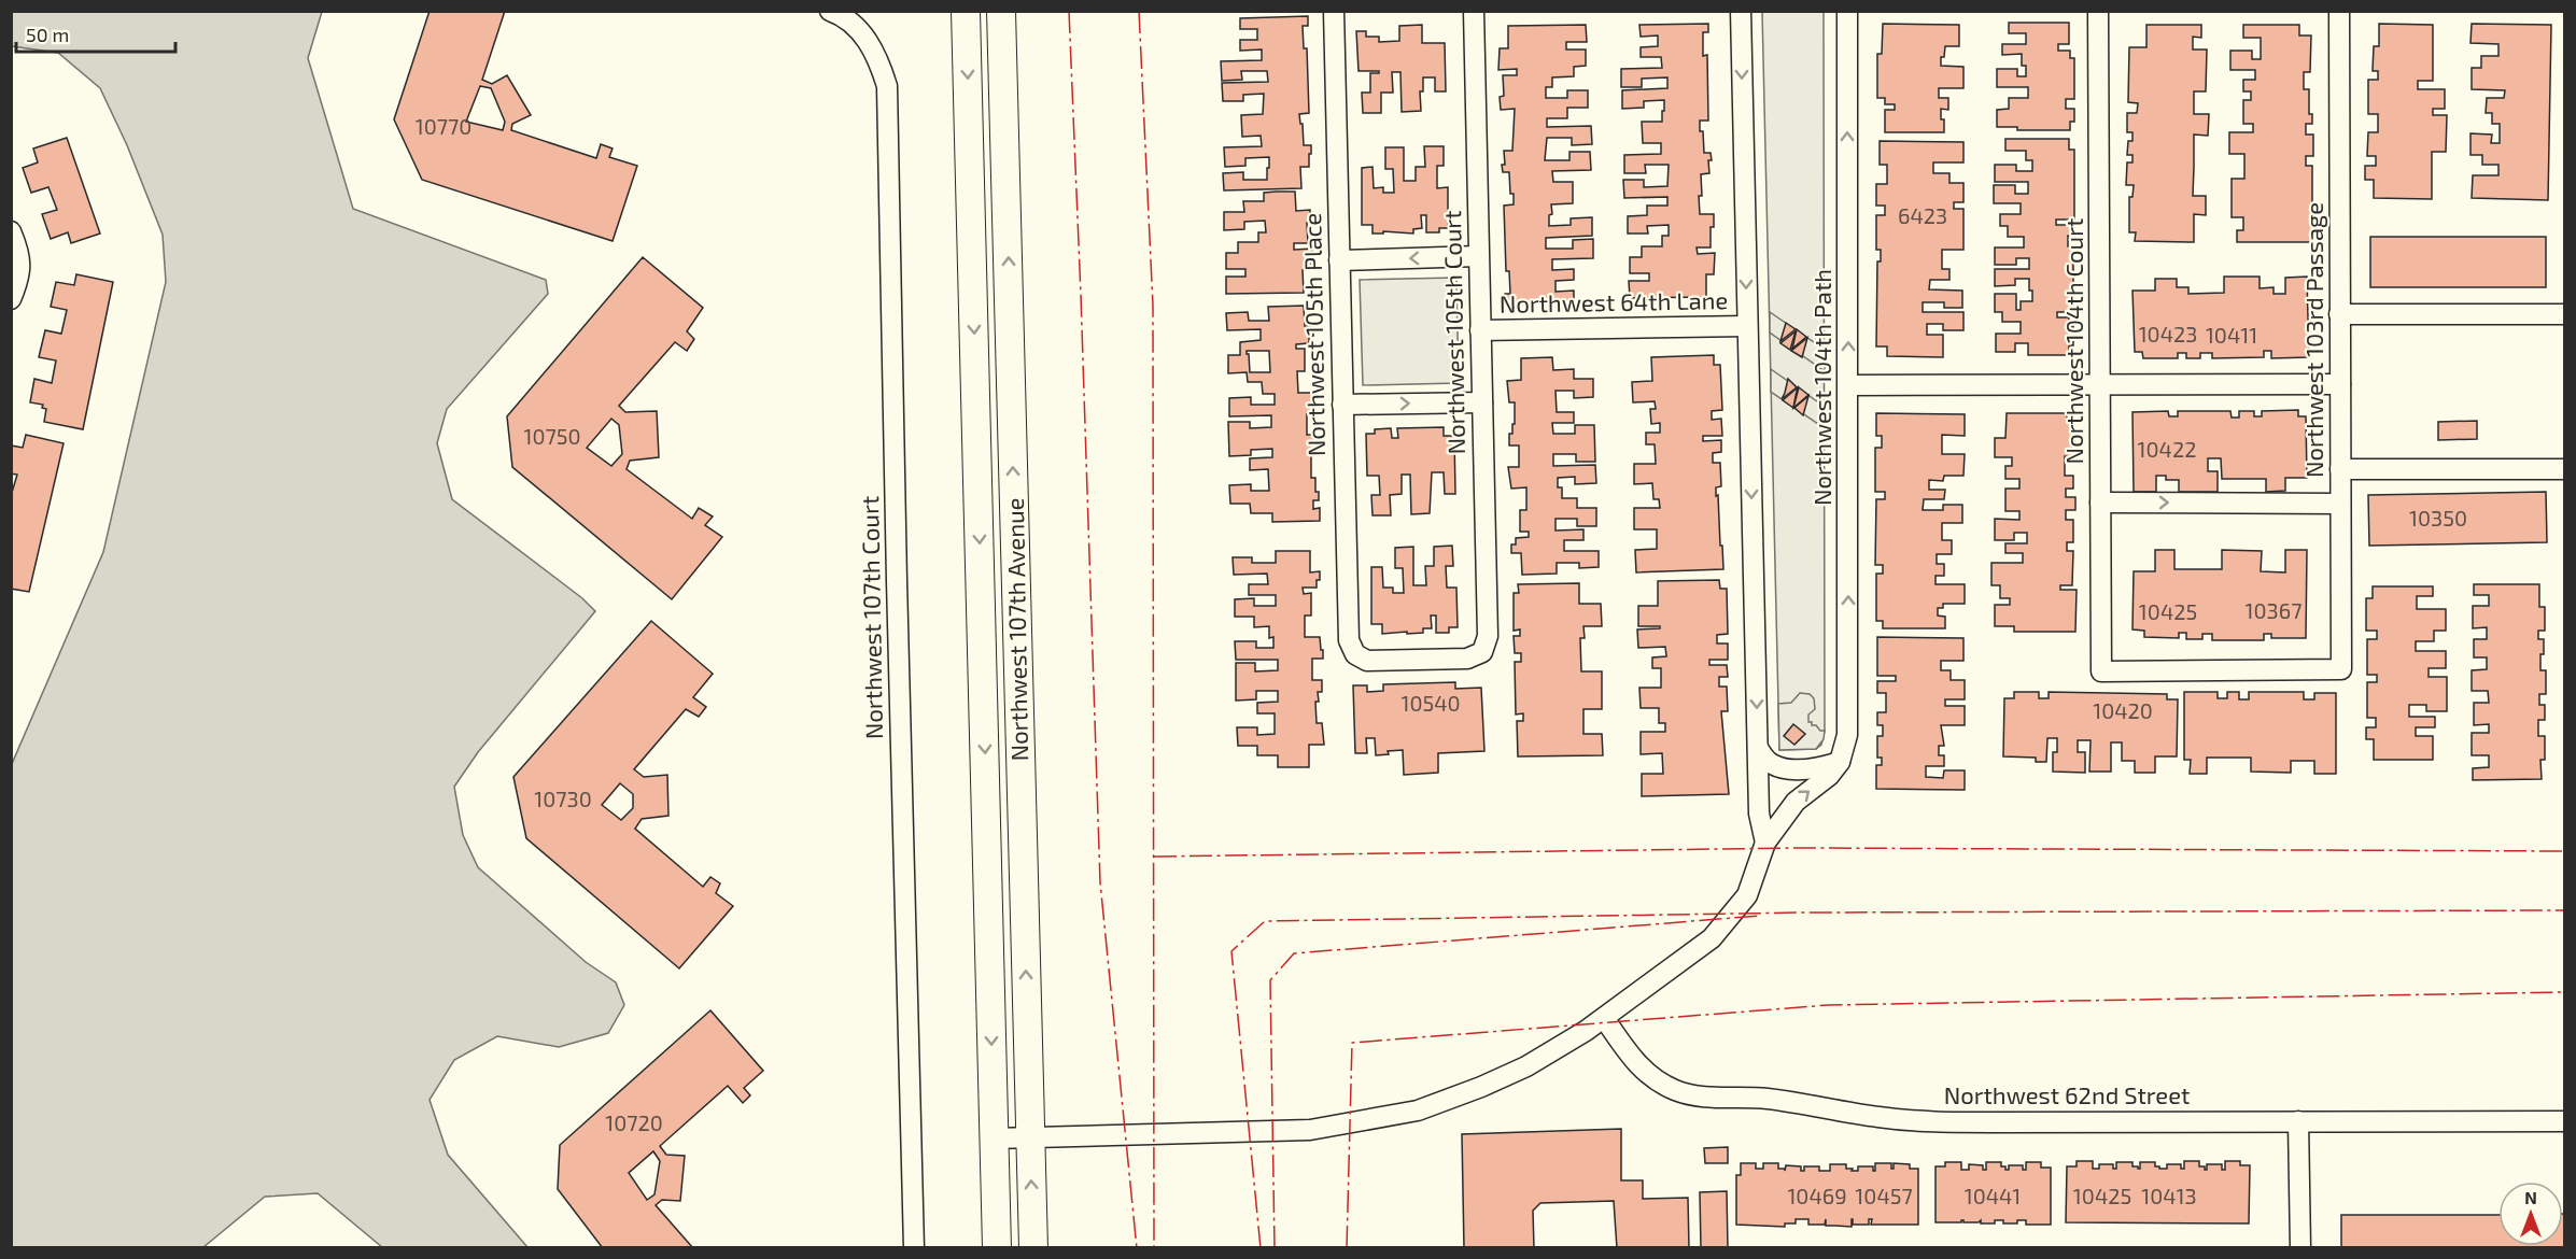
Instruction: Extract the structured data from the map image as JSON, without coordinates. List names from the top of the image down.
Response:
{
  "streets": {
    "main road": ["Northwest 107th Avenue"],
    "street": [
      "Northwest 64th Lane",
      "Northwest 105th Court",
      "Northwest 105th Place",
      "Northwest 103rd Passage",
      "Northwest 104th Court",
      "Northwest 104th Path",
      "Northwest 107th Court",
      "Northwest 62nd Street"
    ]
  },
  "crossings": [
    ["Northwest 64th Lane", "Northwest 105th Court"],
    ["Northwest 105th Court", "Northwest 105th Place"],
    ["Northwest 103rd Passage", "Northwest 104th Court"]
  ],
  "house_numbers": [
    "10770",
    "6423",
    "10423",
    "10411",
    "10750",
    "10422",
    "10350",
    "10367",
    "10425",
    "10540",
    "10420",
    "10730",
    "10720",
    "10469",
    "10457",
    "10441",
    "10425",
    "10413"
  ],
  "scale_bar": "50 m",
  "north": "top"
}
